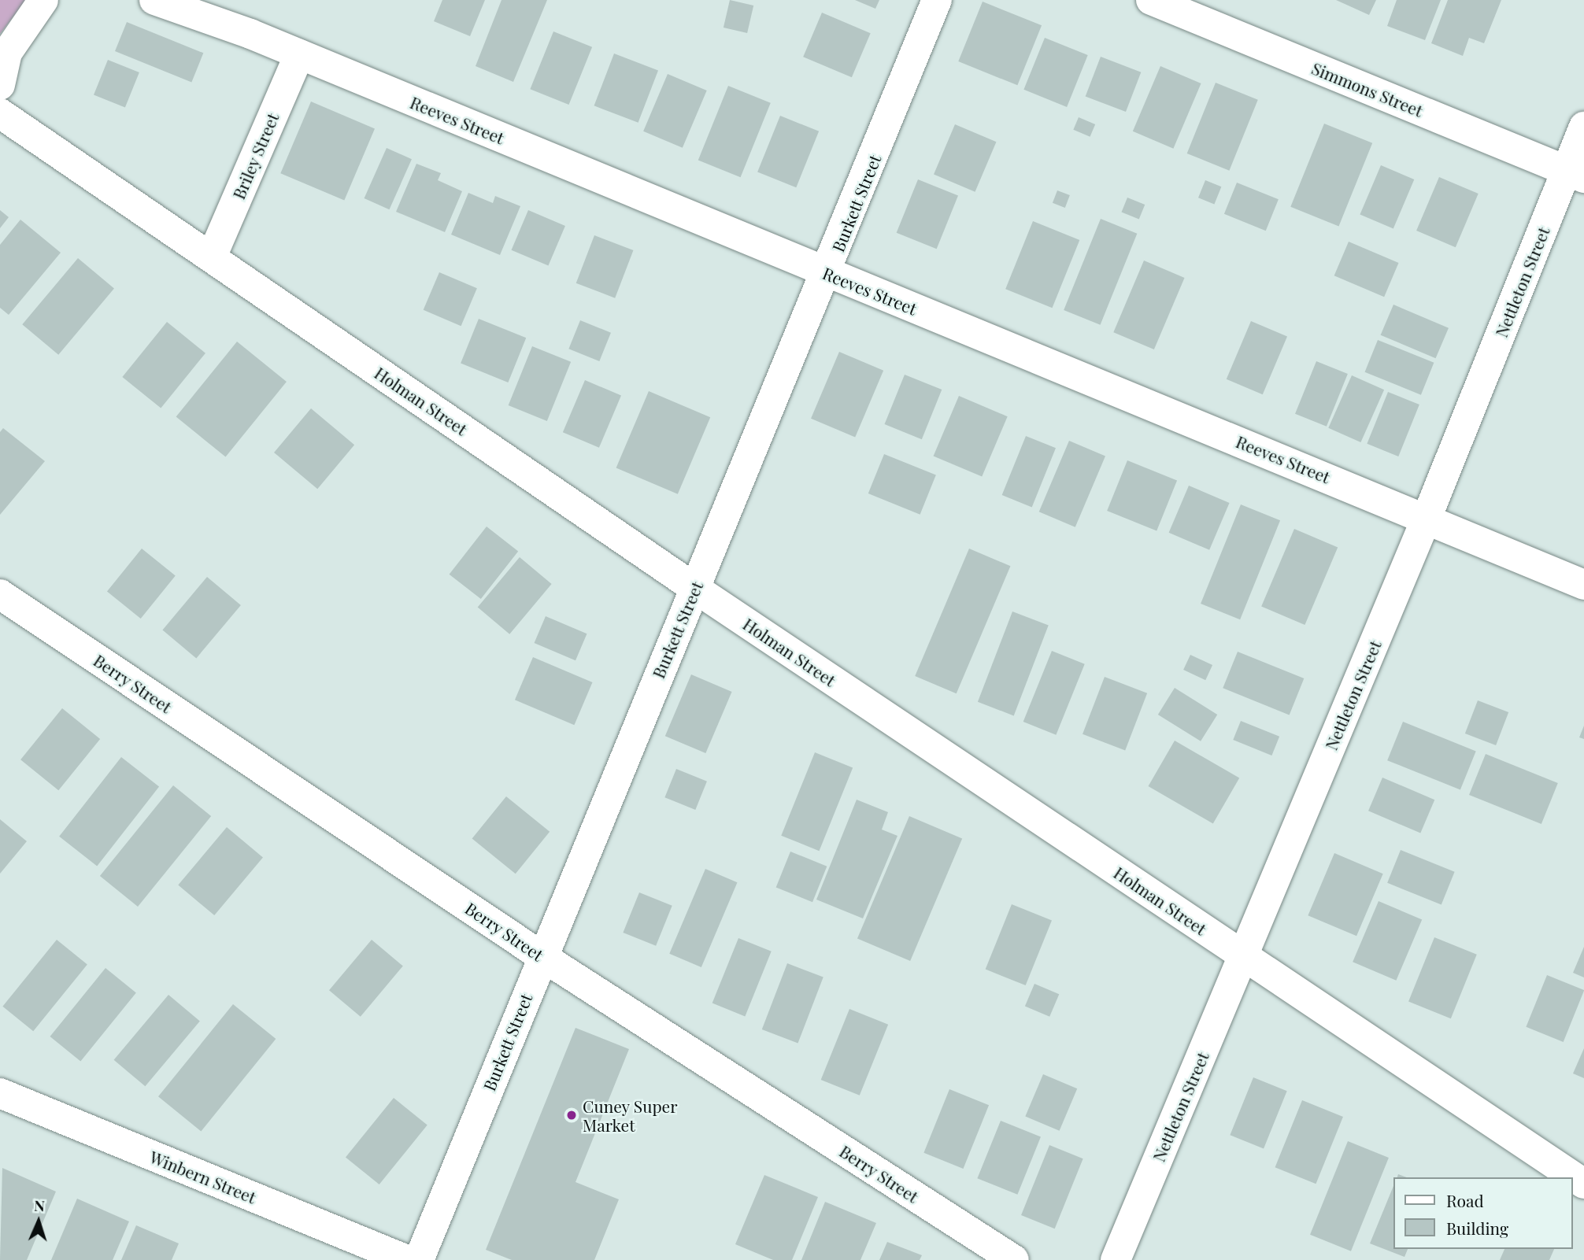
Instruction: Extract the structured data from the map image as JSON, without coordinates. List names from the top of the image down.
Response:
{
  "streets": {
    "street": [
      "Simmons Street",
      "Reeves Street",
      "Briley Street",
      "Burkett Street",
      "Nettleton Street",
      "Holman Street",
      "Berry Street",
      "Winbern Street"
    ]
  },
  "crossings": [
    ["Simmons Street", "Nettleton Street"],
    ["Reeves Street", "Briley Street"],
    ["Reeves Street", "Burkett Street"],
    ["Reeves Street", "Nettleton Street"],
    ["Briley Street", "Holman Street"],
    ["Burkett Street", "Holman Street"],
    ["Burkett Street", "Berry Street"],
    ["Nettleton Street", "Holman Street"]
  ],
  "places": ["Cuney Super Market"],
  "legend": ["Road", "Building"],
  "north": "top"
}
